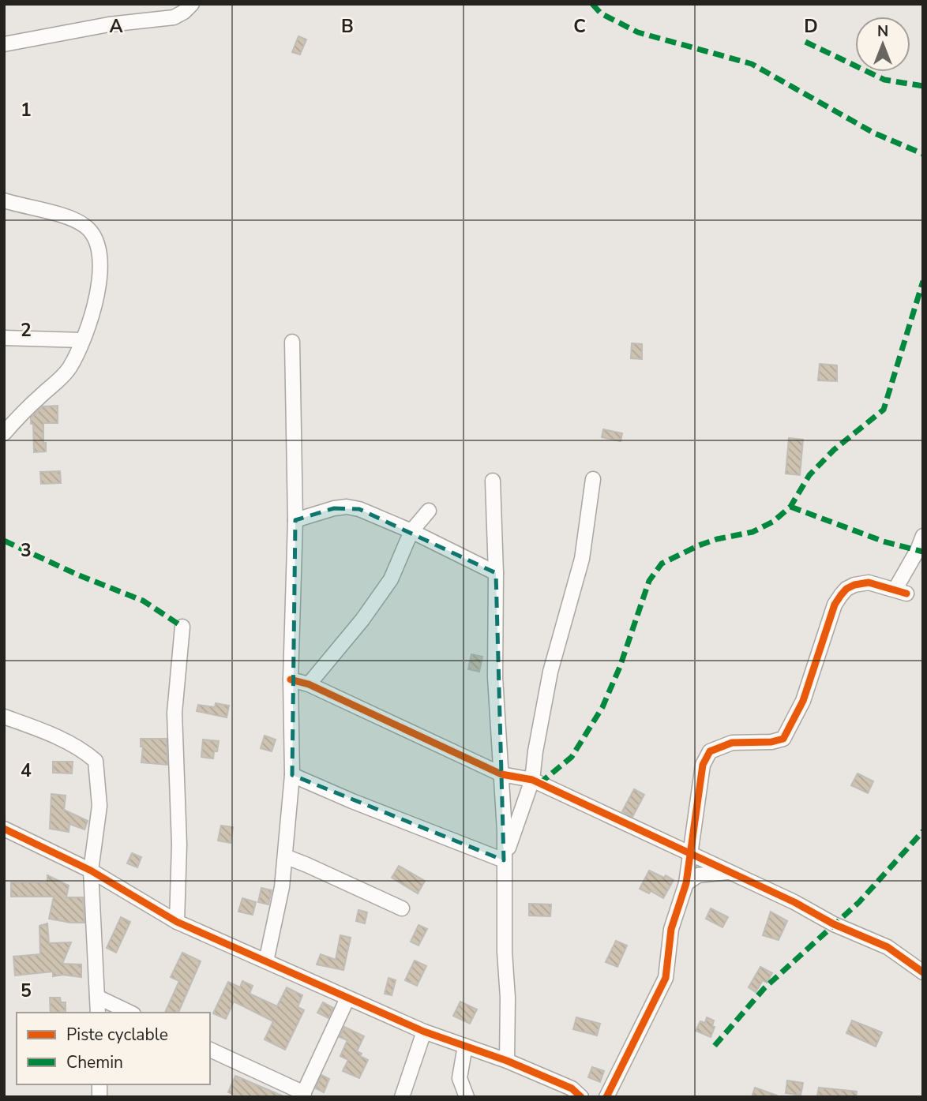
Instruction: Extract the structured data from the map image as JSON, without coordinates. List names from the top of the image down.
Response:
{
  "legend": ["Piste cyclable", "Chemin"],
  "north": "top",
  "grid": {
    "columns": [
      "A",
      "B",
      "C",
      "D"
    ],
    "rows": [
      "1",
      "2",
      "3",
      "4",
      "5"
    ]
  }
}
